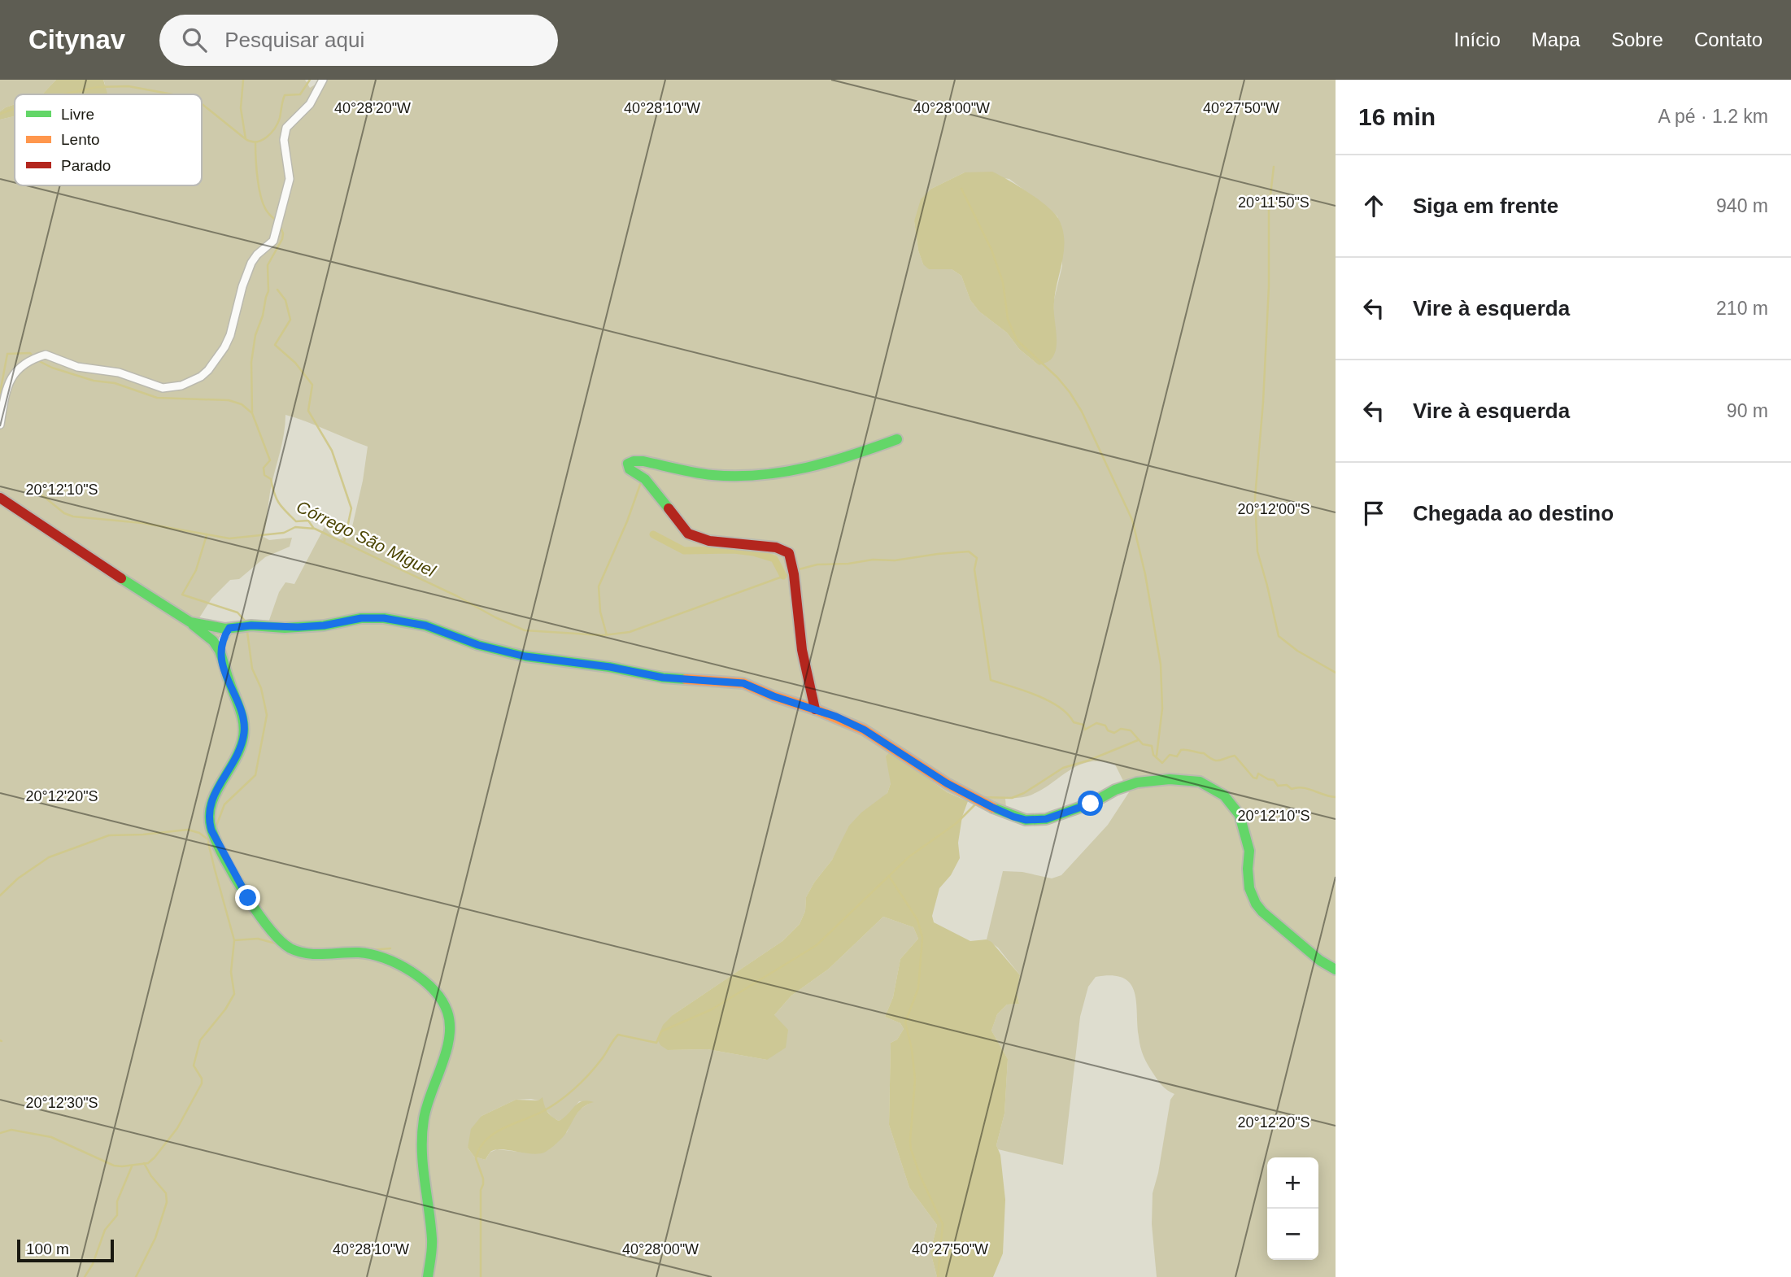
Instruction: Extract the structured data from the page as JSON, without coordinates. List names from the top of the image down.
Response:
{
  "water": ["Córrego São Miguel"],
  "legend": ["Livre", "Lento", "Parado"],
  "scale_bar": "100 m",
  "page": {
    "header": "Citynav",
    "search": "Pesquisar aqui",
    "nav": [
      "Início",
      "Mapa",
      "Sobre",
      "Contato"
    ],
    "heading": ["16 min", "A pé · 1.2 km"],
    "list": [
      ["Siga em frente", "940 m"],
      ["Vire à esquerda", "210 m"],
      ["Vire à esquerda", "90 m"],
      "Chegada ao destino"
    ],
    "map_buttons": ["+", "−"],
    "scale": "100 m"
  },
  "coordinates": [
    "40°28'20\"W",
    "40°28'10\"W",
    "40°28'00\"W",
    "40°27'50\"W",
    "20°11'50\"S",
    "20°12'10\"S",
    "20°12'00\"S",
    "20°12'20\"S",
    "20°12'30\"S"
  ]
}
